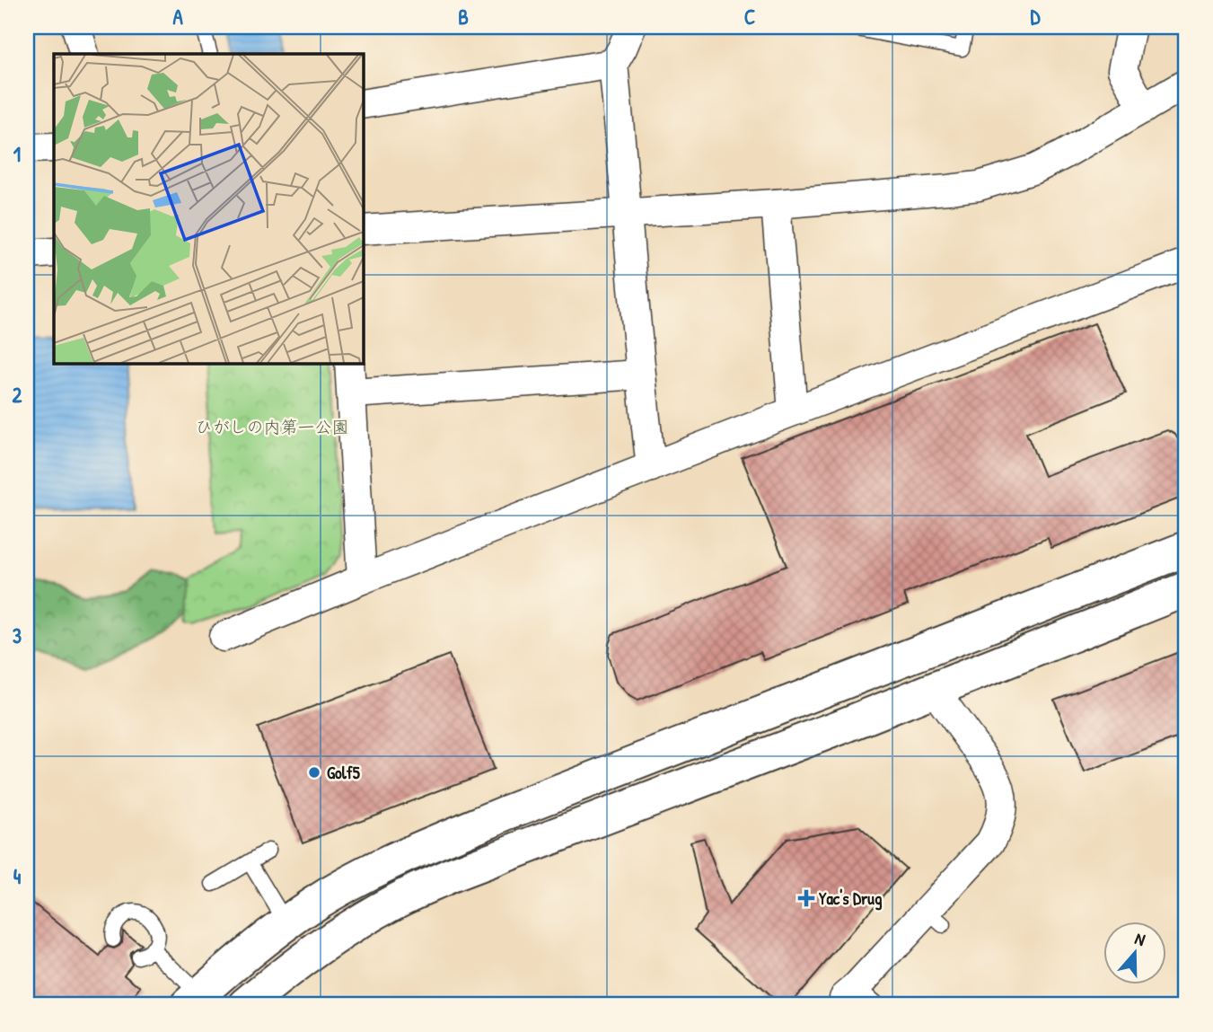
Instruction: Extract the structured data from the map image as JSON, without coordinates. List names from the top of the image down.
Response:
{
  "parks": ["ひがしの内第一公園"],
  "places": {
    "other": ["Golf5"],
    "health": ["Yac's Drug"]
  },
  "north": "top",
  "grid": {
    "columns": [
      "A",
      "B",
      "C",
      "D"
    ],
    "rows": [
      "1",
      "2",
      "3",
      "4"
    ]
  }
}
